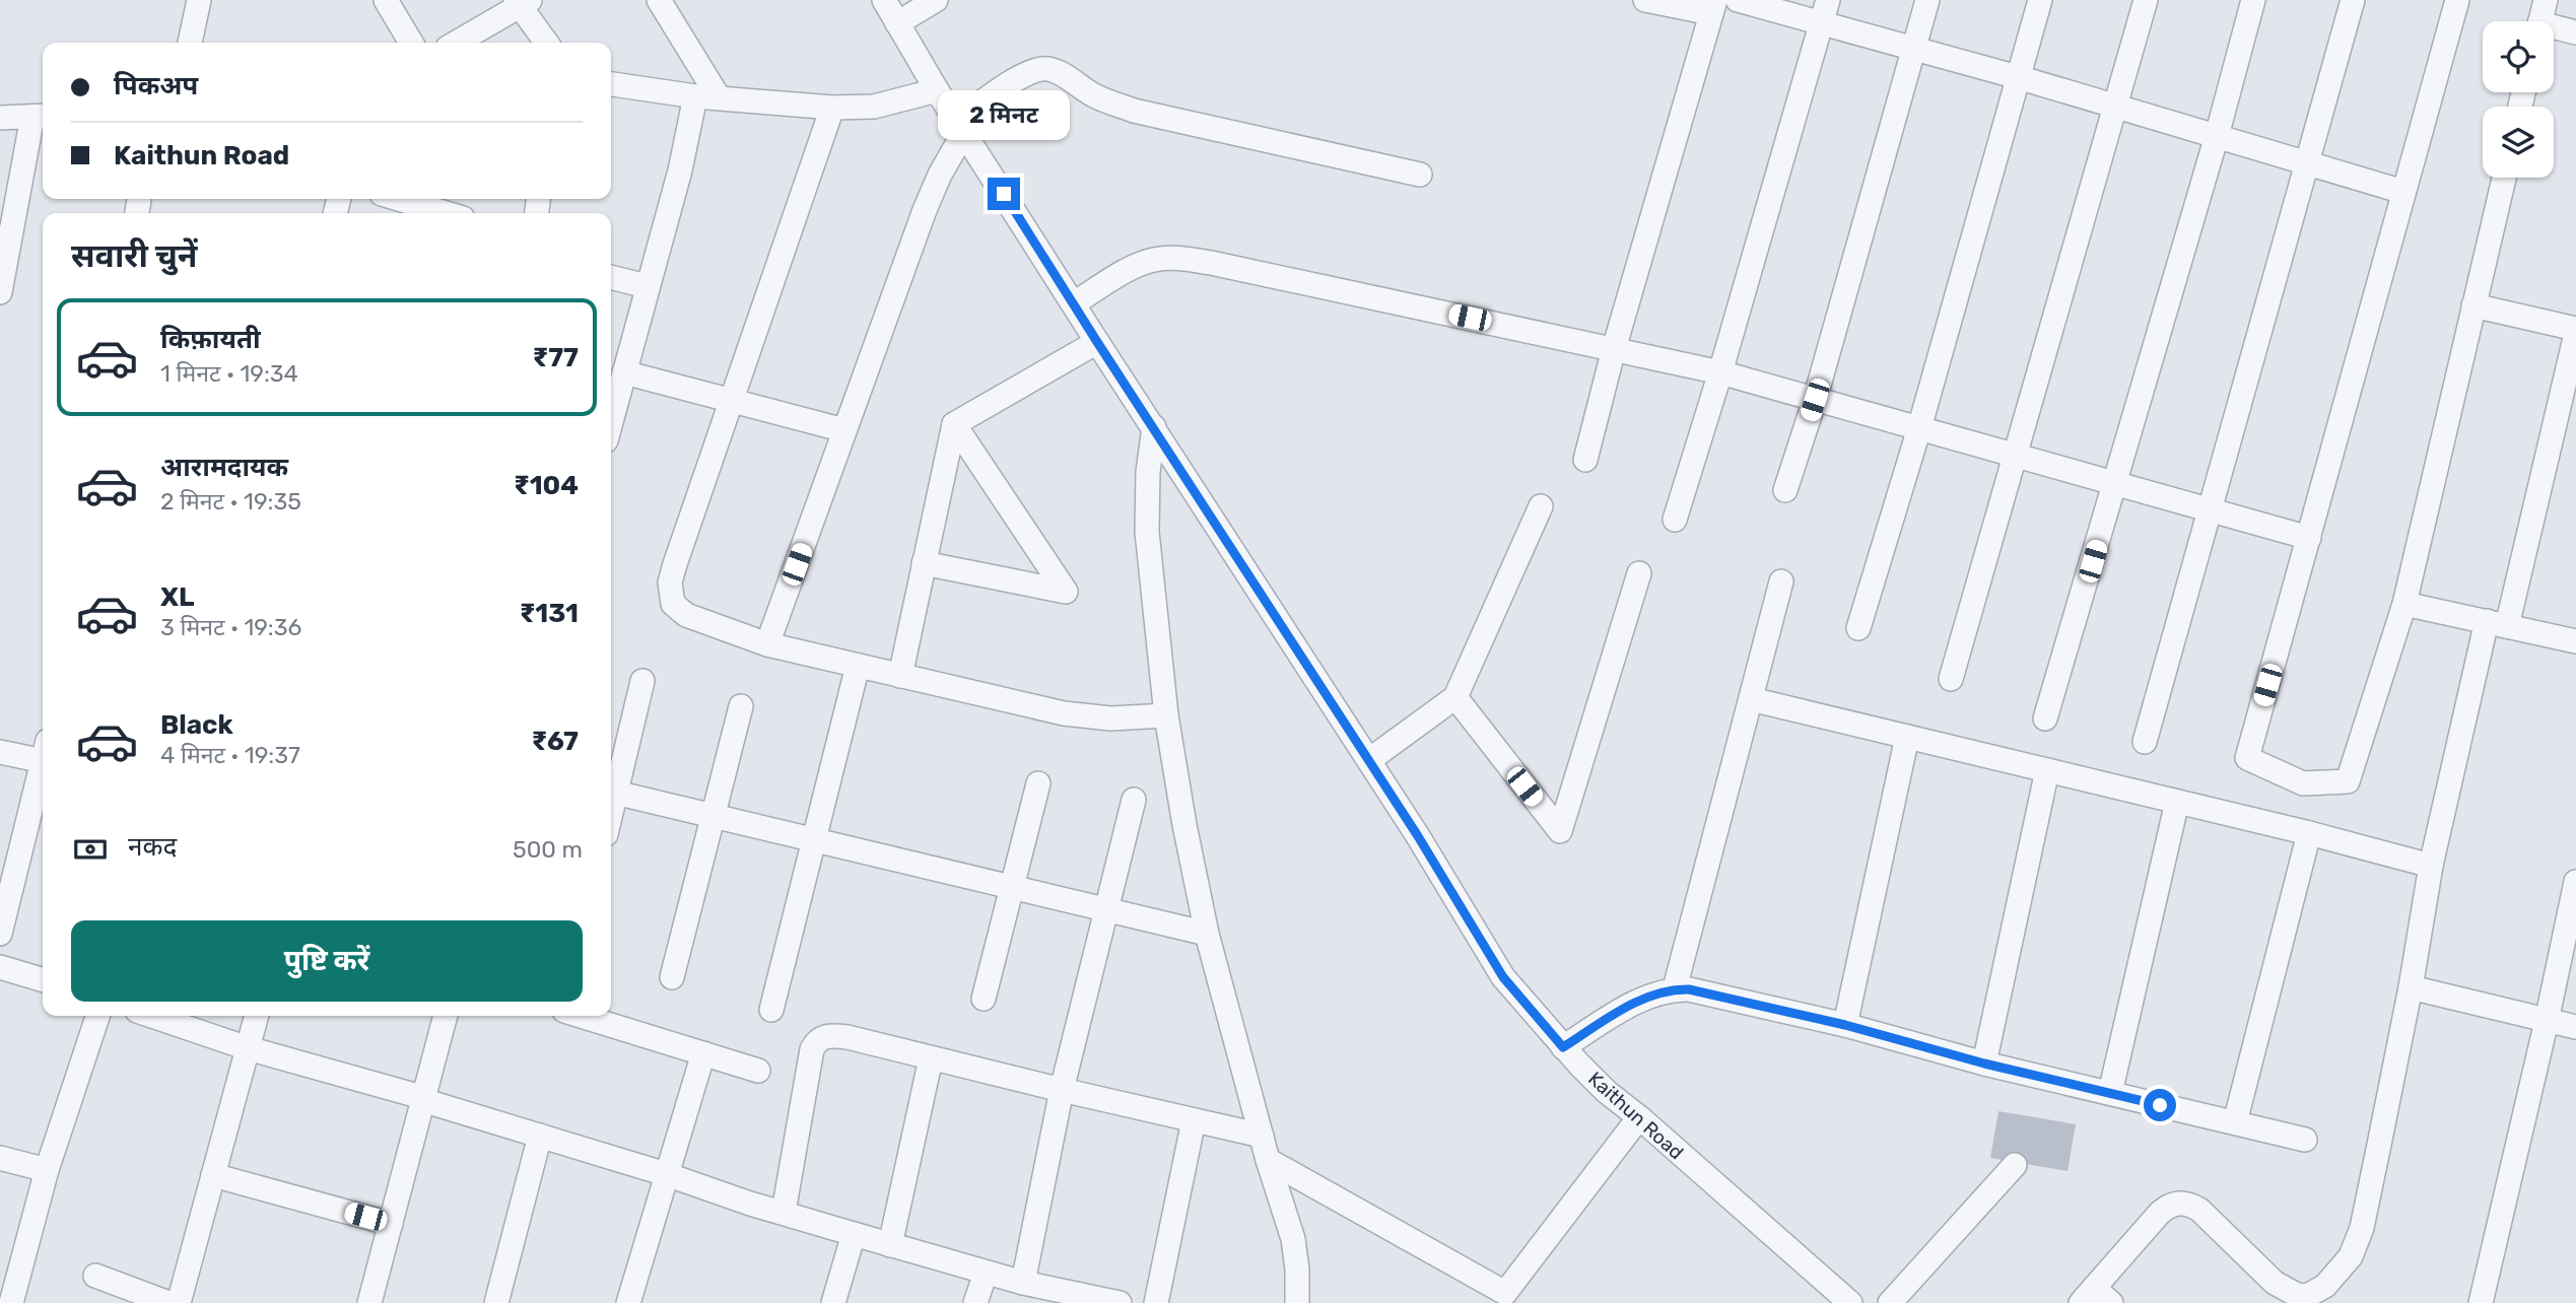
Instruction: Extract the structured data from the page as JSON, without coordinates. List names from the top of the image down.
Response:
{
  "streets": {
    "street": ["Kaithun Road"]
  },
  "page": {
    "banner": ["पिकअप", "Kaithun Road"],
    "bubble": "2 मिनट",
    "heading": "सवारी चुनें",
    "list": [
      {
        "name": "किफ़ायती",
        "note": "1 मिनट · 19:34",
        "value": "₹77"
      },
      {
        "name": "आरामदायक",
        "note": "2 मिनट · 19:35",
        "value": "₹104"
      },
      {
        "name": "XL",
        "note": "3 मिनट · 19:36",
        "value": "₹131"
      },
      {
        "name": "Black",
        "note": "4 मिनट · 19:37",
        "value": "₹67"
      }
    ],
    "pay": ["नकद", "500 m"],
    "buttons": "पुष्टि करें"
  }
}
